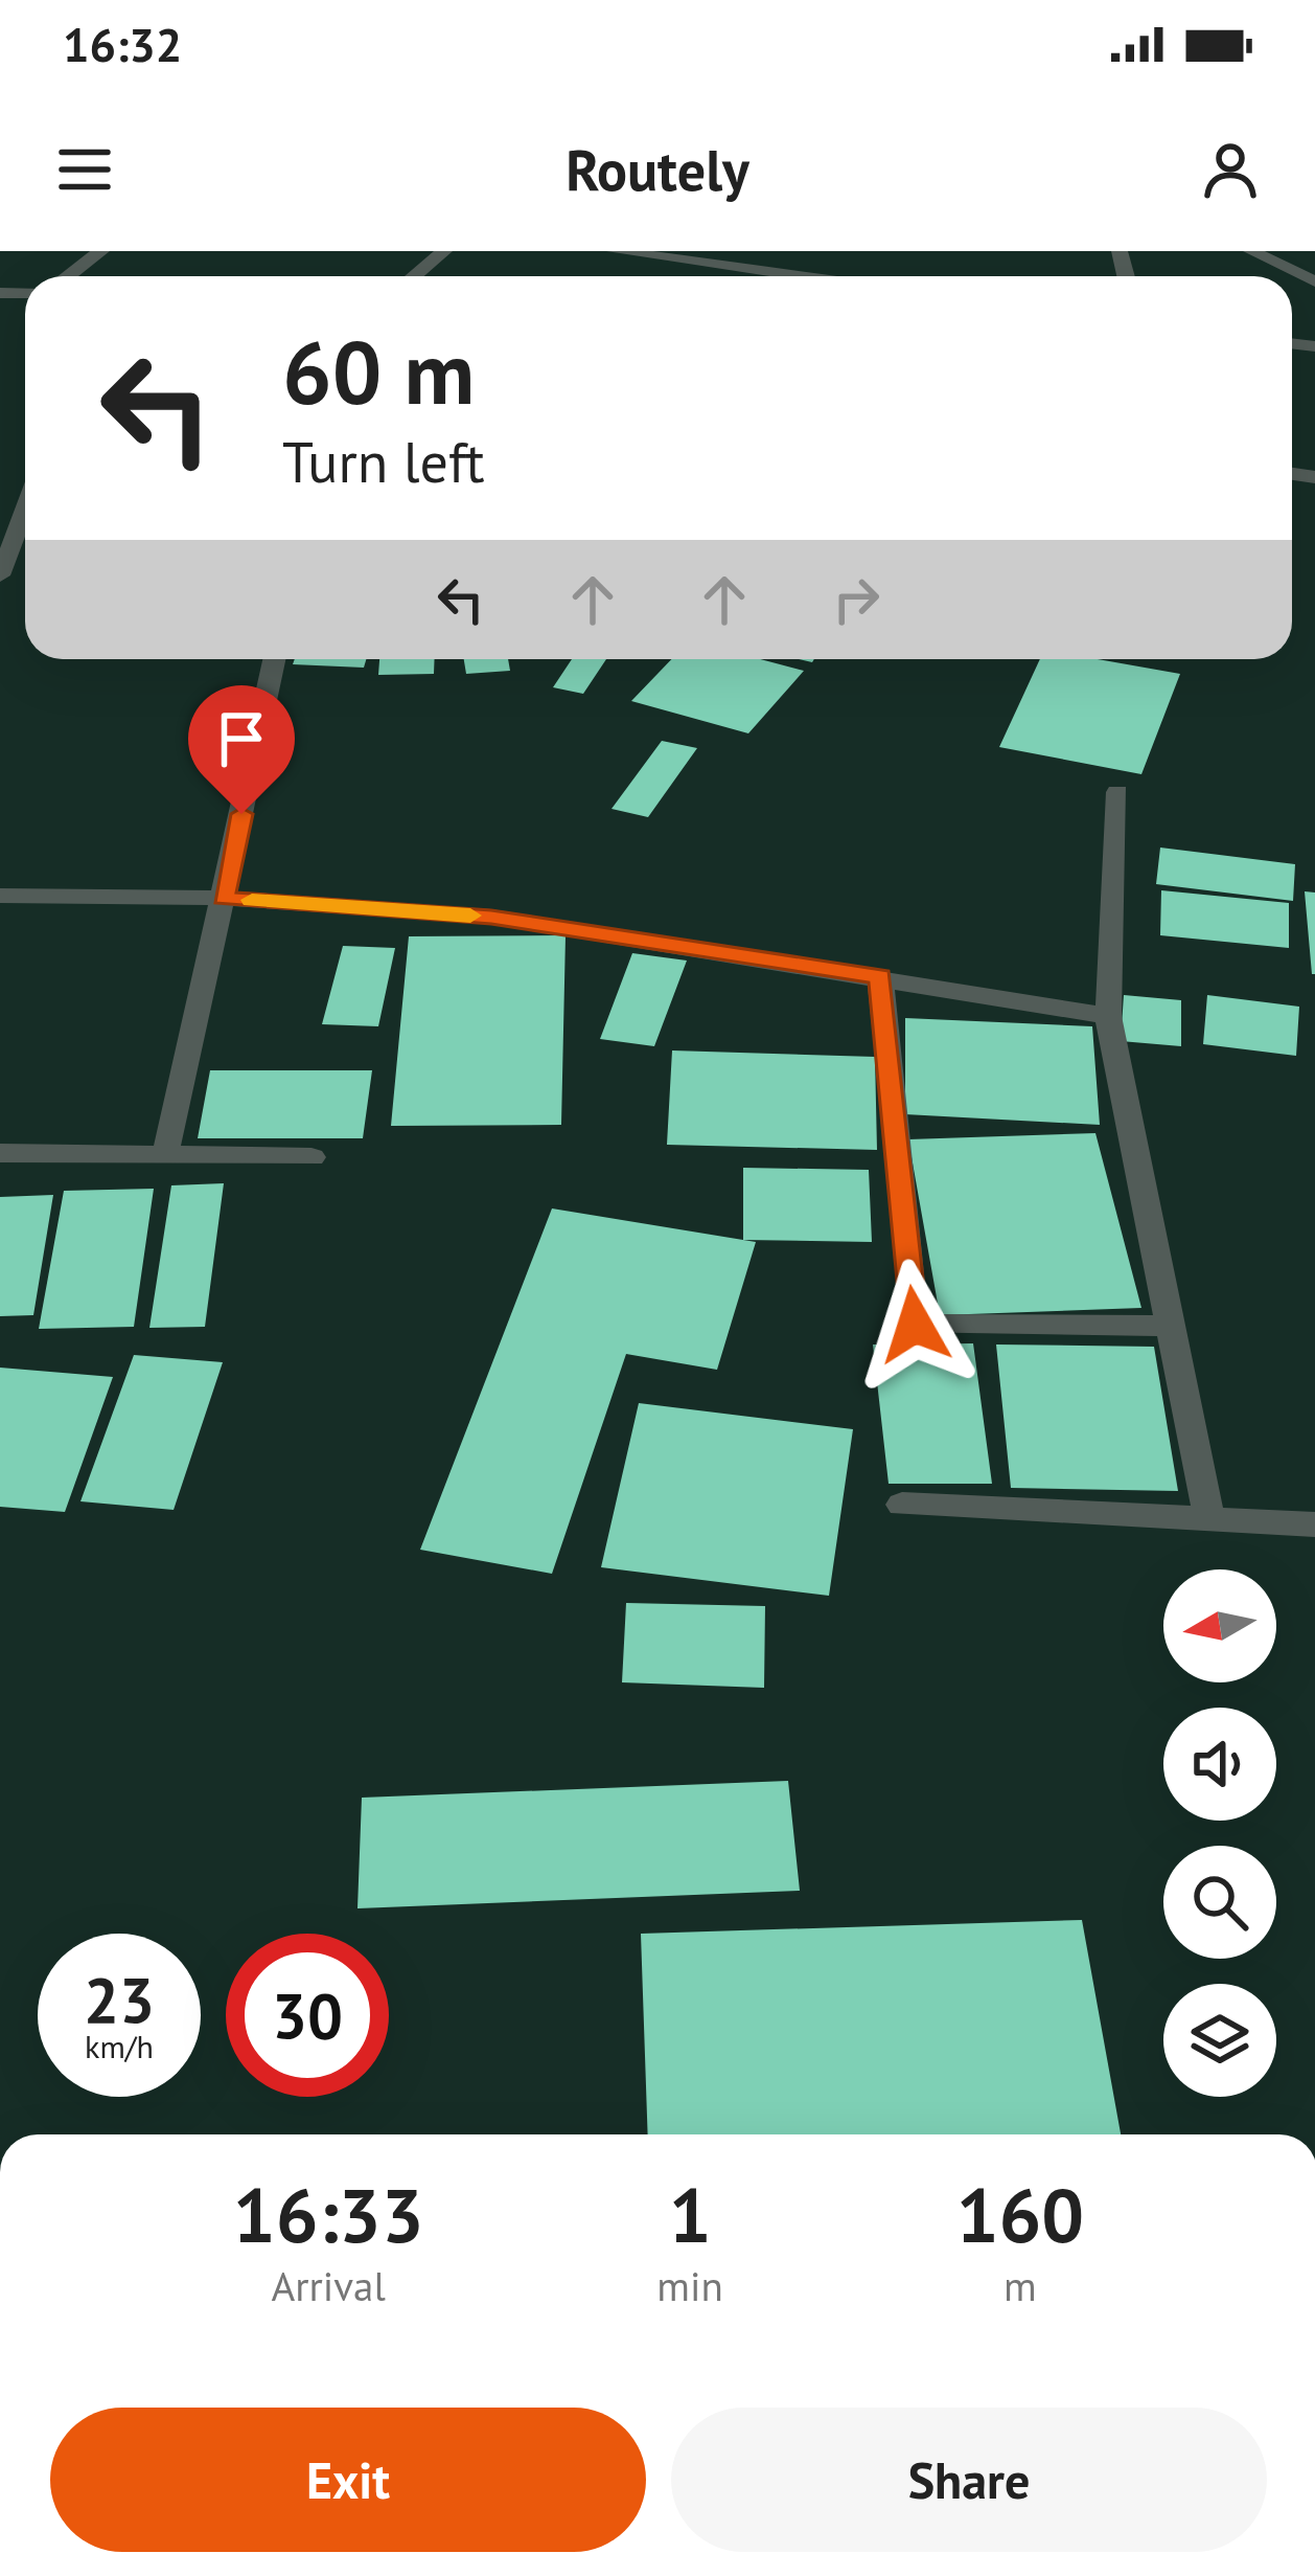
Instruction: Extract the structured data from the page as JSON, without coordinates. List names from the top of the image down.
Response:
{
  "north": "left",
  "page": {
    "status": "16:32",
    "header": "Routely",
    "turn": ["60 m", "Turn left"],
    "speed": "23 km/h",
    "limit": "30",
    "eta": [
      "16:33",
      "Arrival",
      "1",
      "min",
      "160",
      "m"
    ],
    "buttons": ["Exit", "Share"]
  }
}
